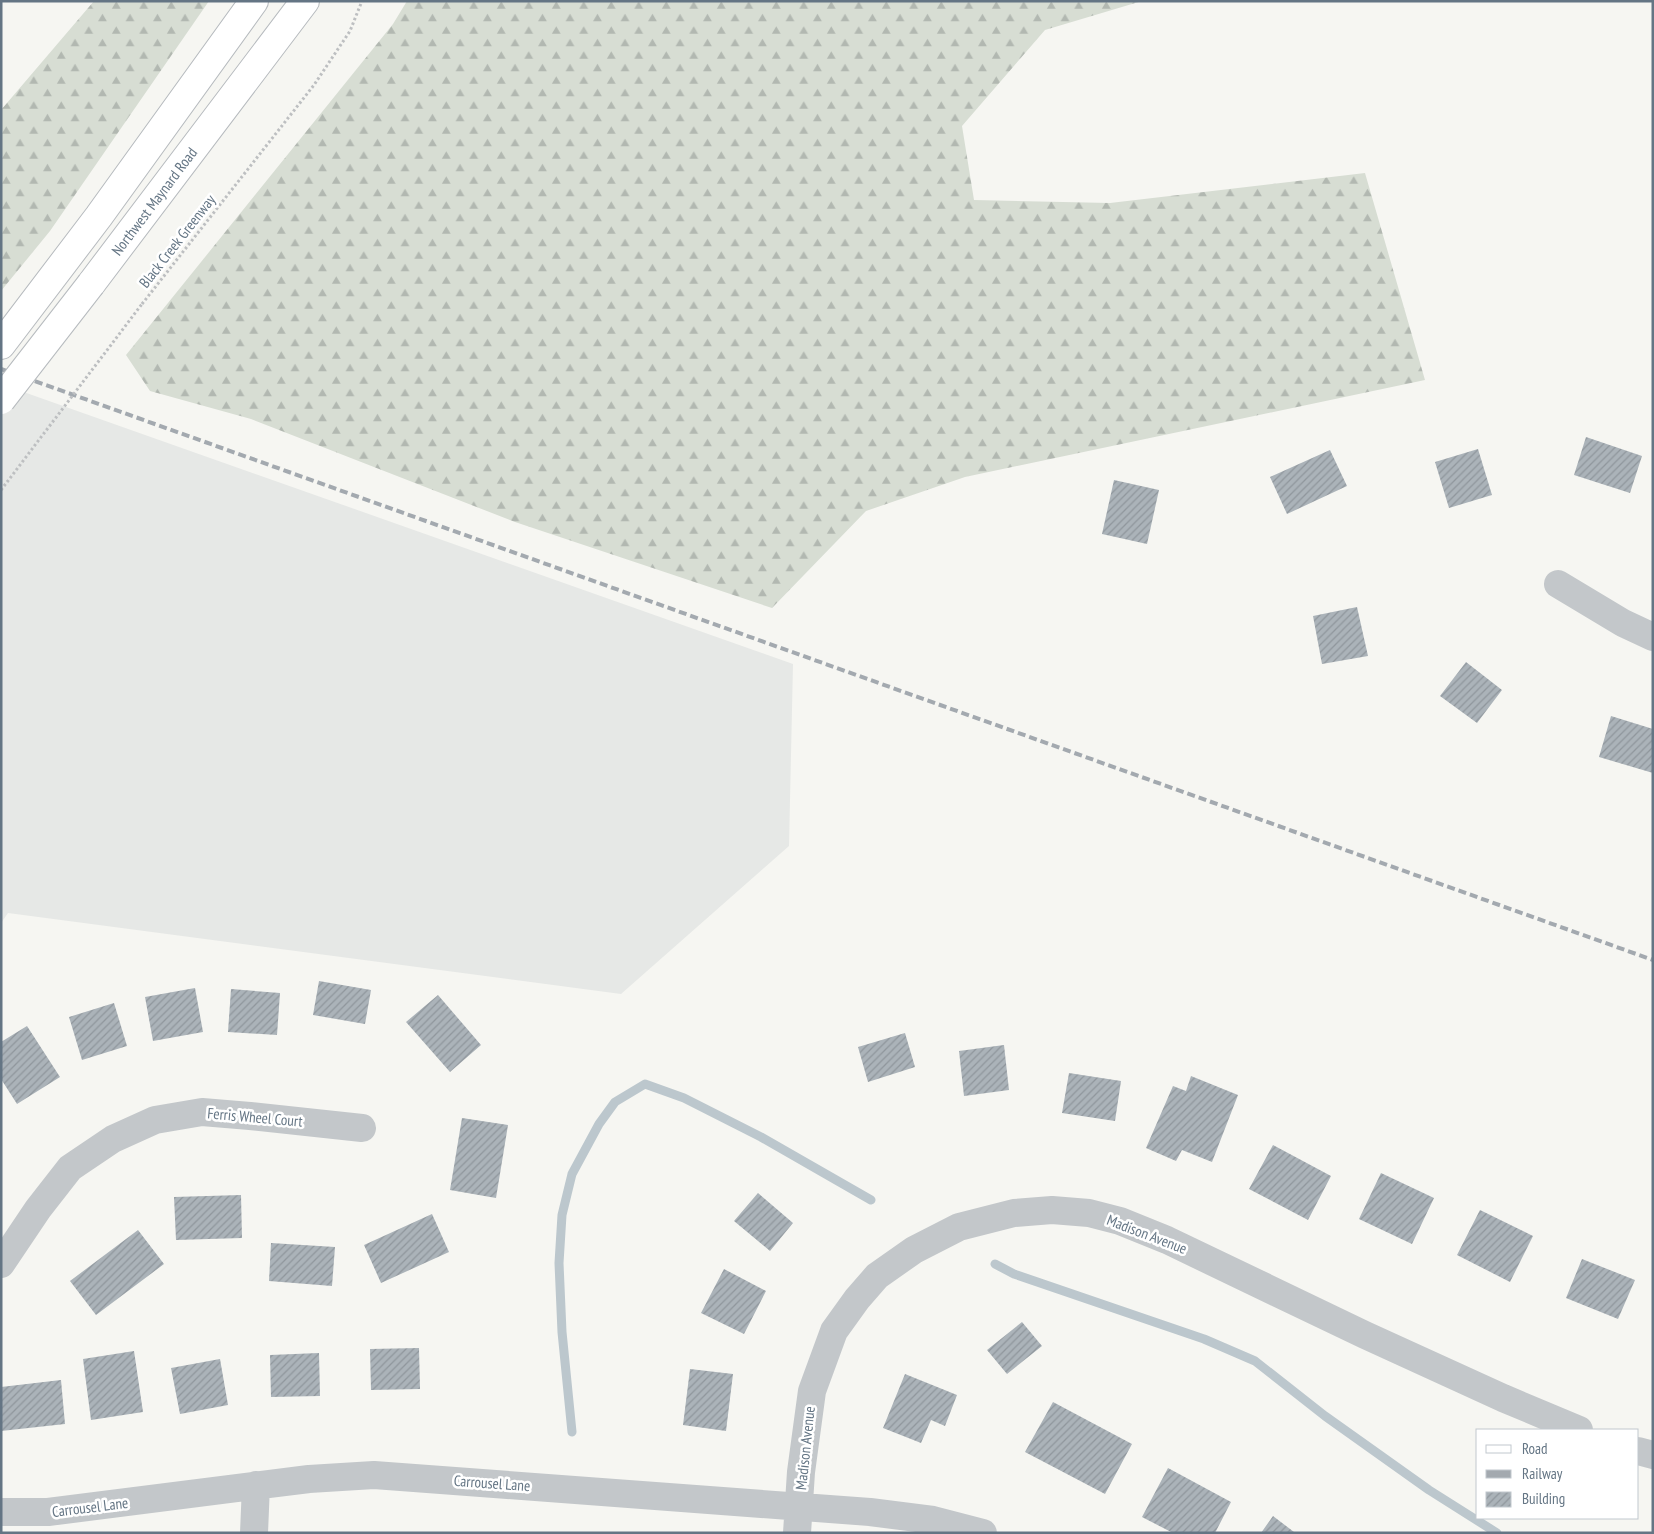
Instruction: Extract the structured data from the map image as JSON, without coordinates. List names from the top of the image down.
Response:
{
  "streets": {
    "main road": ["Northwest Maynard Road"],
    "street": ["Ferris Wheel Court", "Madison Avenue", "Carrousel Lane"],
    "path": ["Black Creek Greenway"]
  },
  "crossings": [
    ["Madison Avenue", "Carrousel Lane"]
  ],
  "legend": ["Road", "Railway", "Building"]
}
